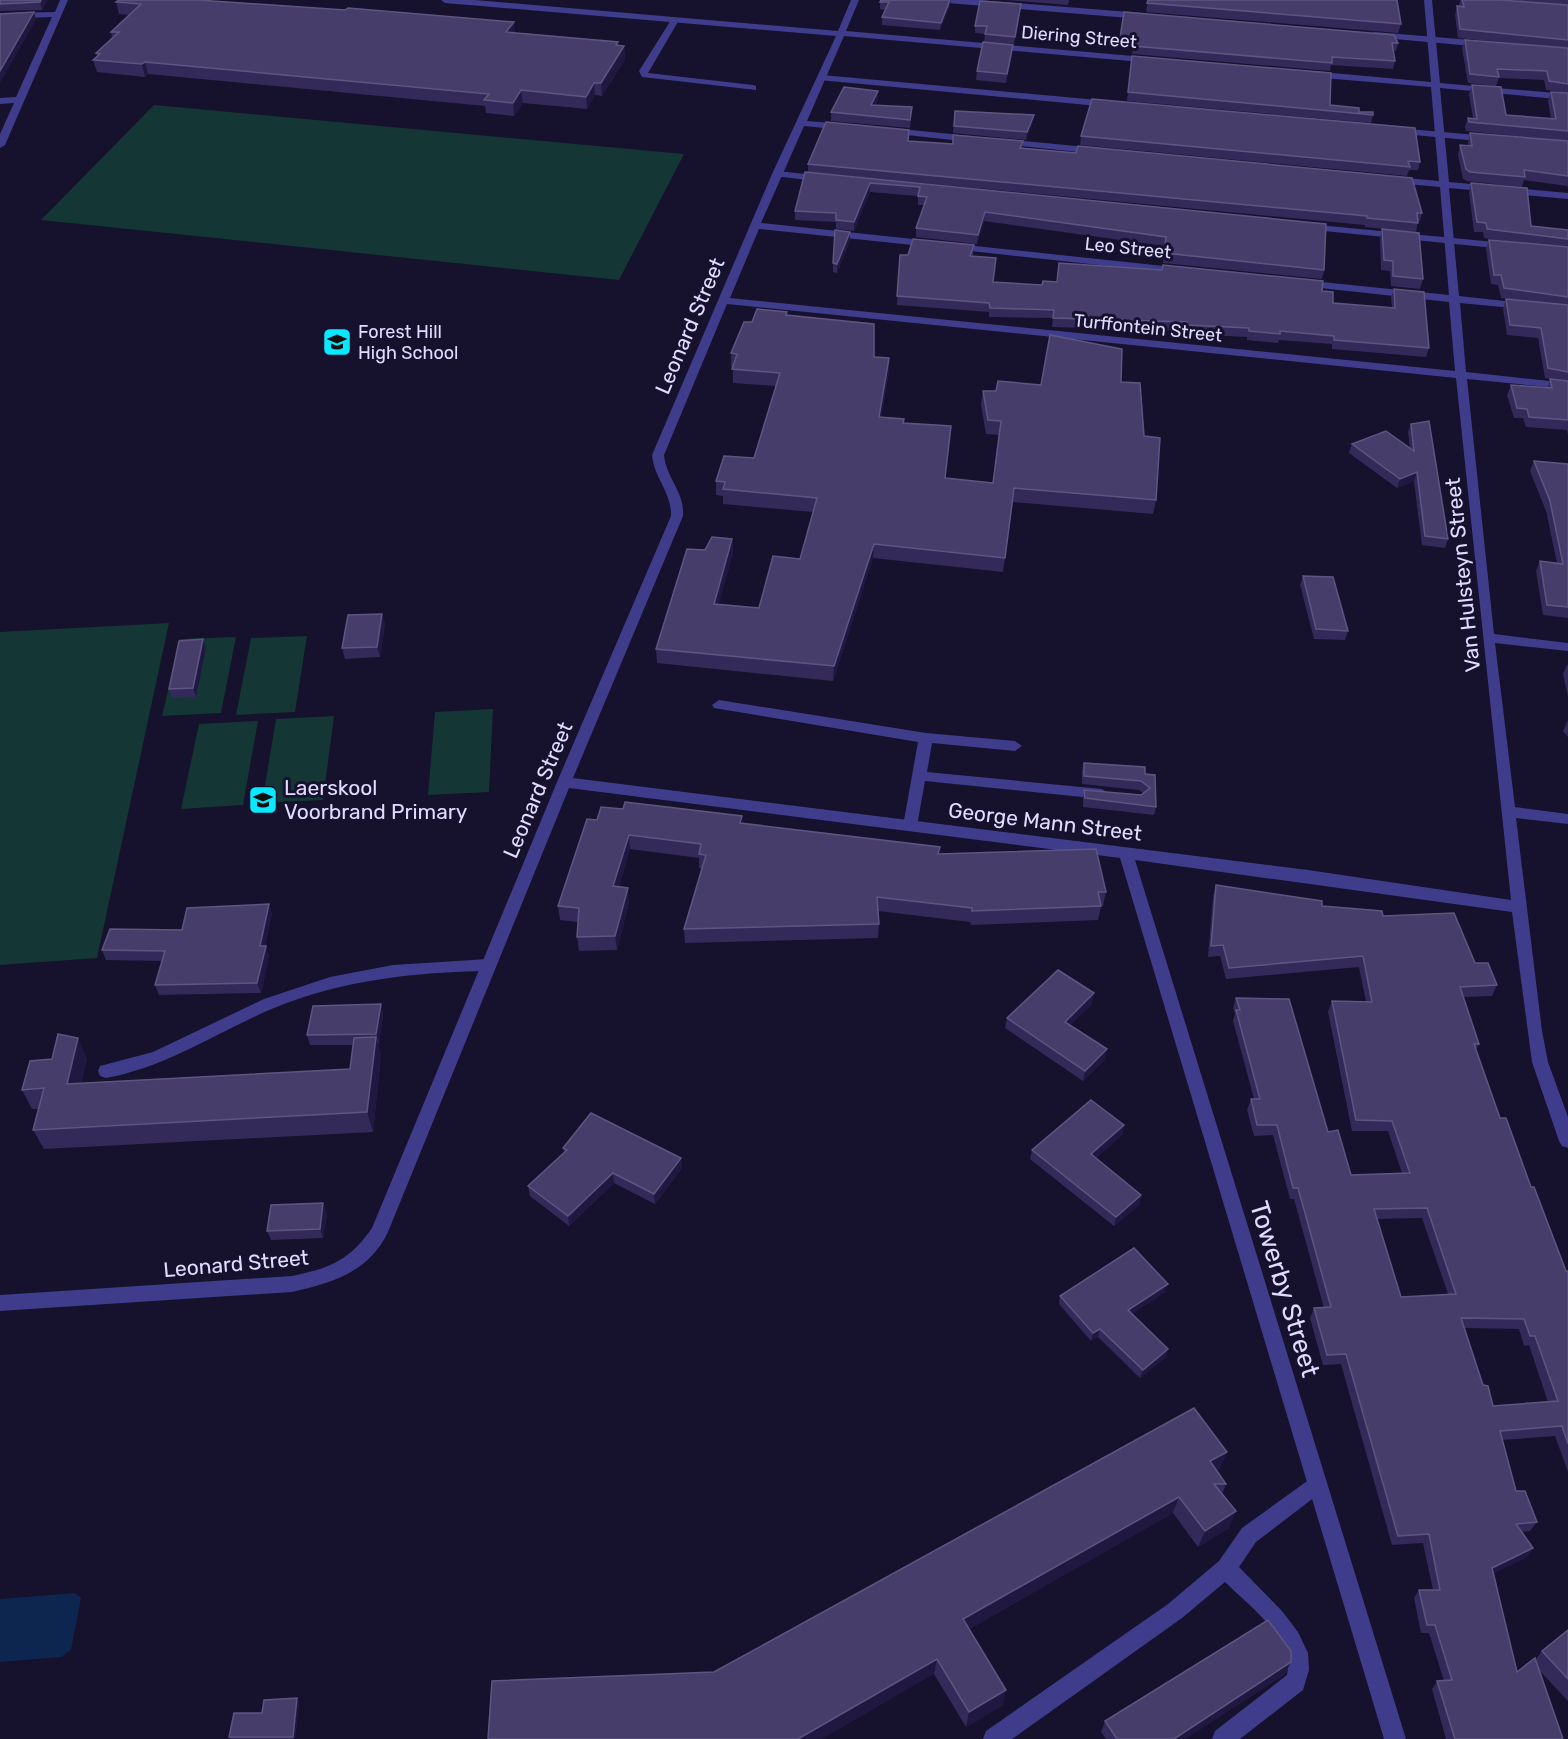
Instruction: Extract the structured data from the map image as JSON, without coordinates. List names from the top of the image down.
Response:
{
  "streets": {
    "street": [
      "Diering Street",
      "Leo Street",
      "Leonard Street",
      "Turffontein Street",
      "Van Hulsteyn Street",
      "George Mann Street",
      "Towerby Street"
    ]
  },
  "crossings": [
    ["Diering Street", "Leonard Street"],
    ["Leo Street", "Leonard Street"],
    ["Leonard Street", "Turffontein Street"],
    ["Leonard Street", "George Mann Street"],
    ["Turffontein Street", "Van Hulsteyn Street"],
    ["Van Hulsteyn Street", "George Mann Street"],
    ["George Mann Street", "Towerby Street"]
  ],
  "places": {
    "school or university": ["Forest Hill High School", "Laerskool Voorbrand Primary"]
  }
}
